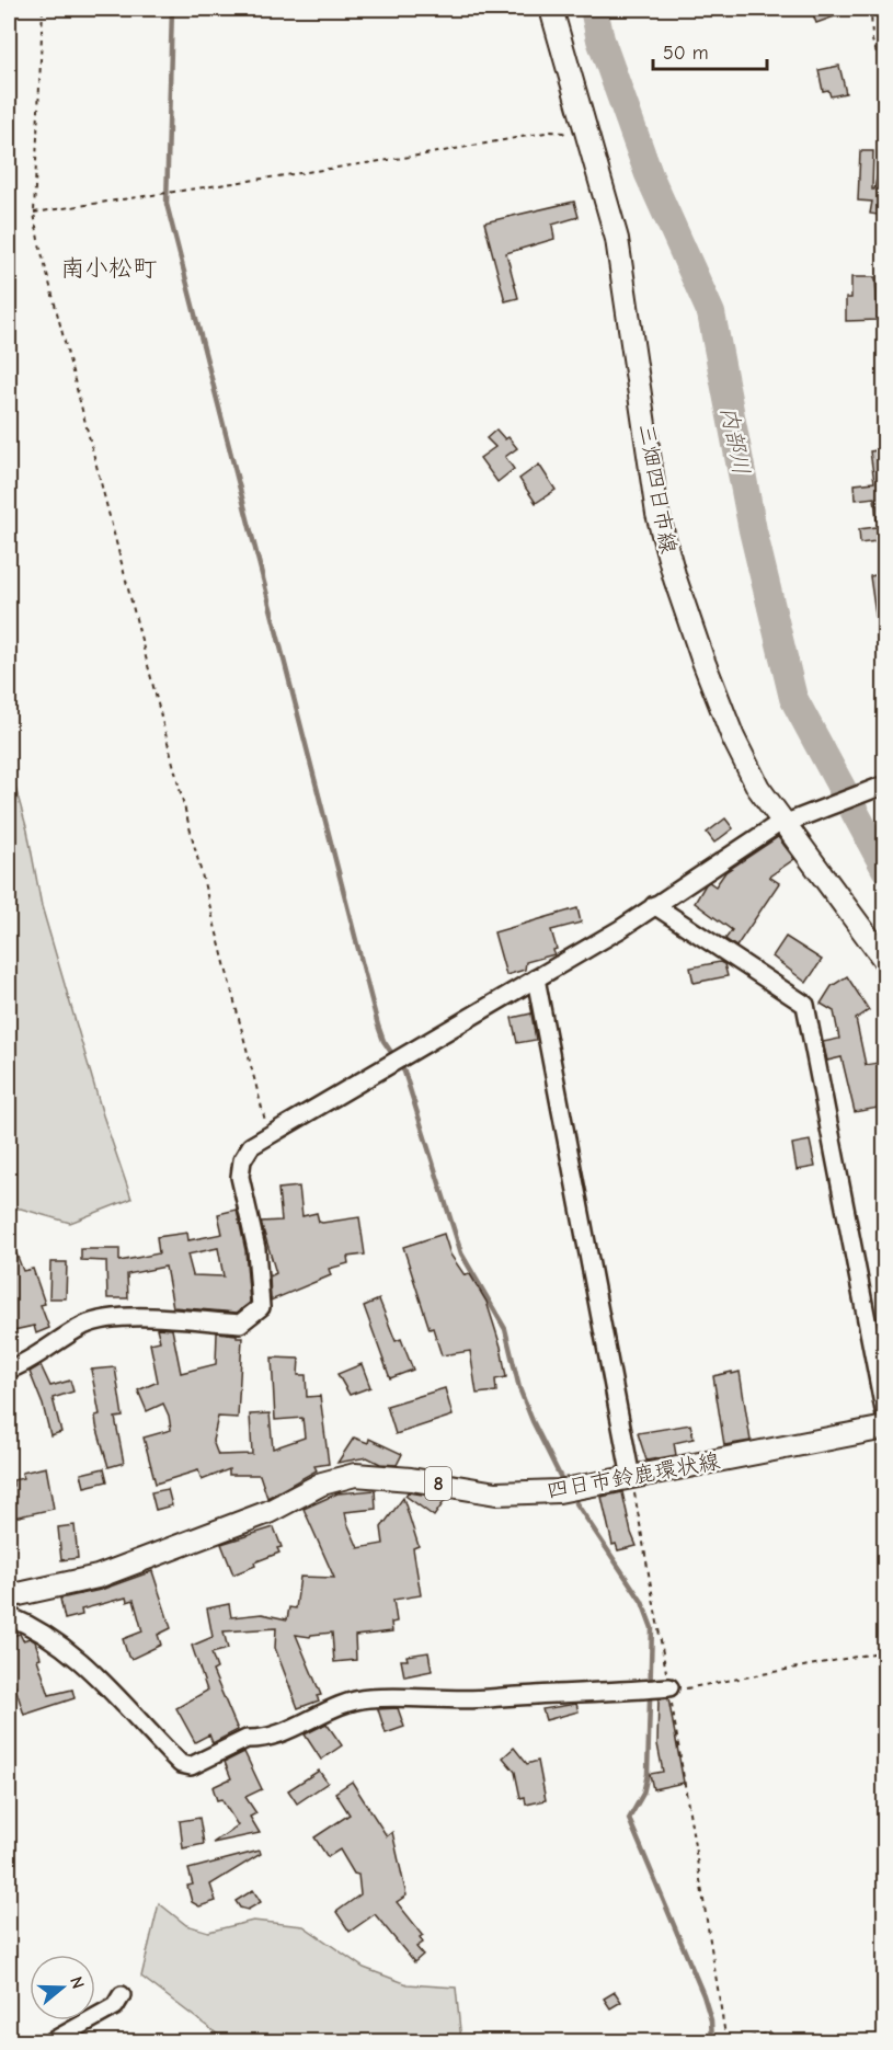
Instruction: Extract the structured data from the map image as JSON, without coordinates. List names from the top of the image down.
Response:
{
  "streets": {
    "main road": ["三畑四日市線", "四日市鈴鹿環状線", "8"]
  },
  "districts": ["南小松町"],
  "water": ["内部川"],
  "scale_bar": "50 m",
  "north": "right"
}
